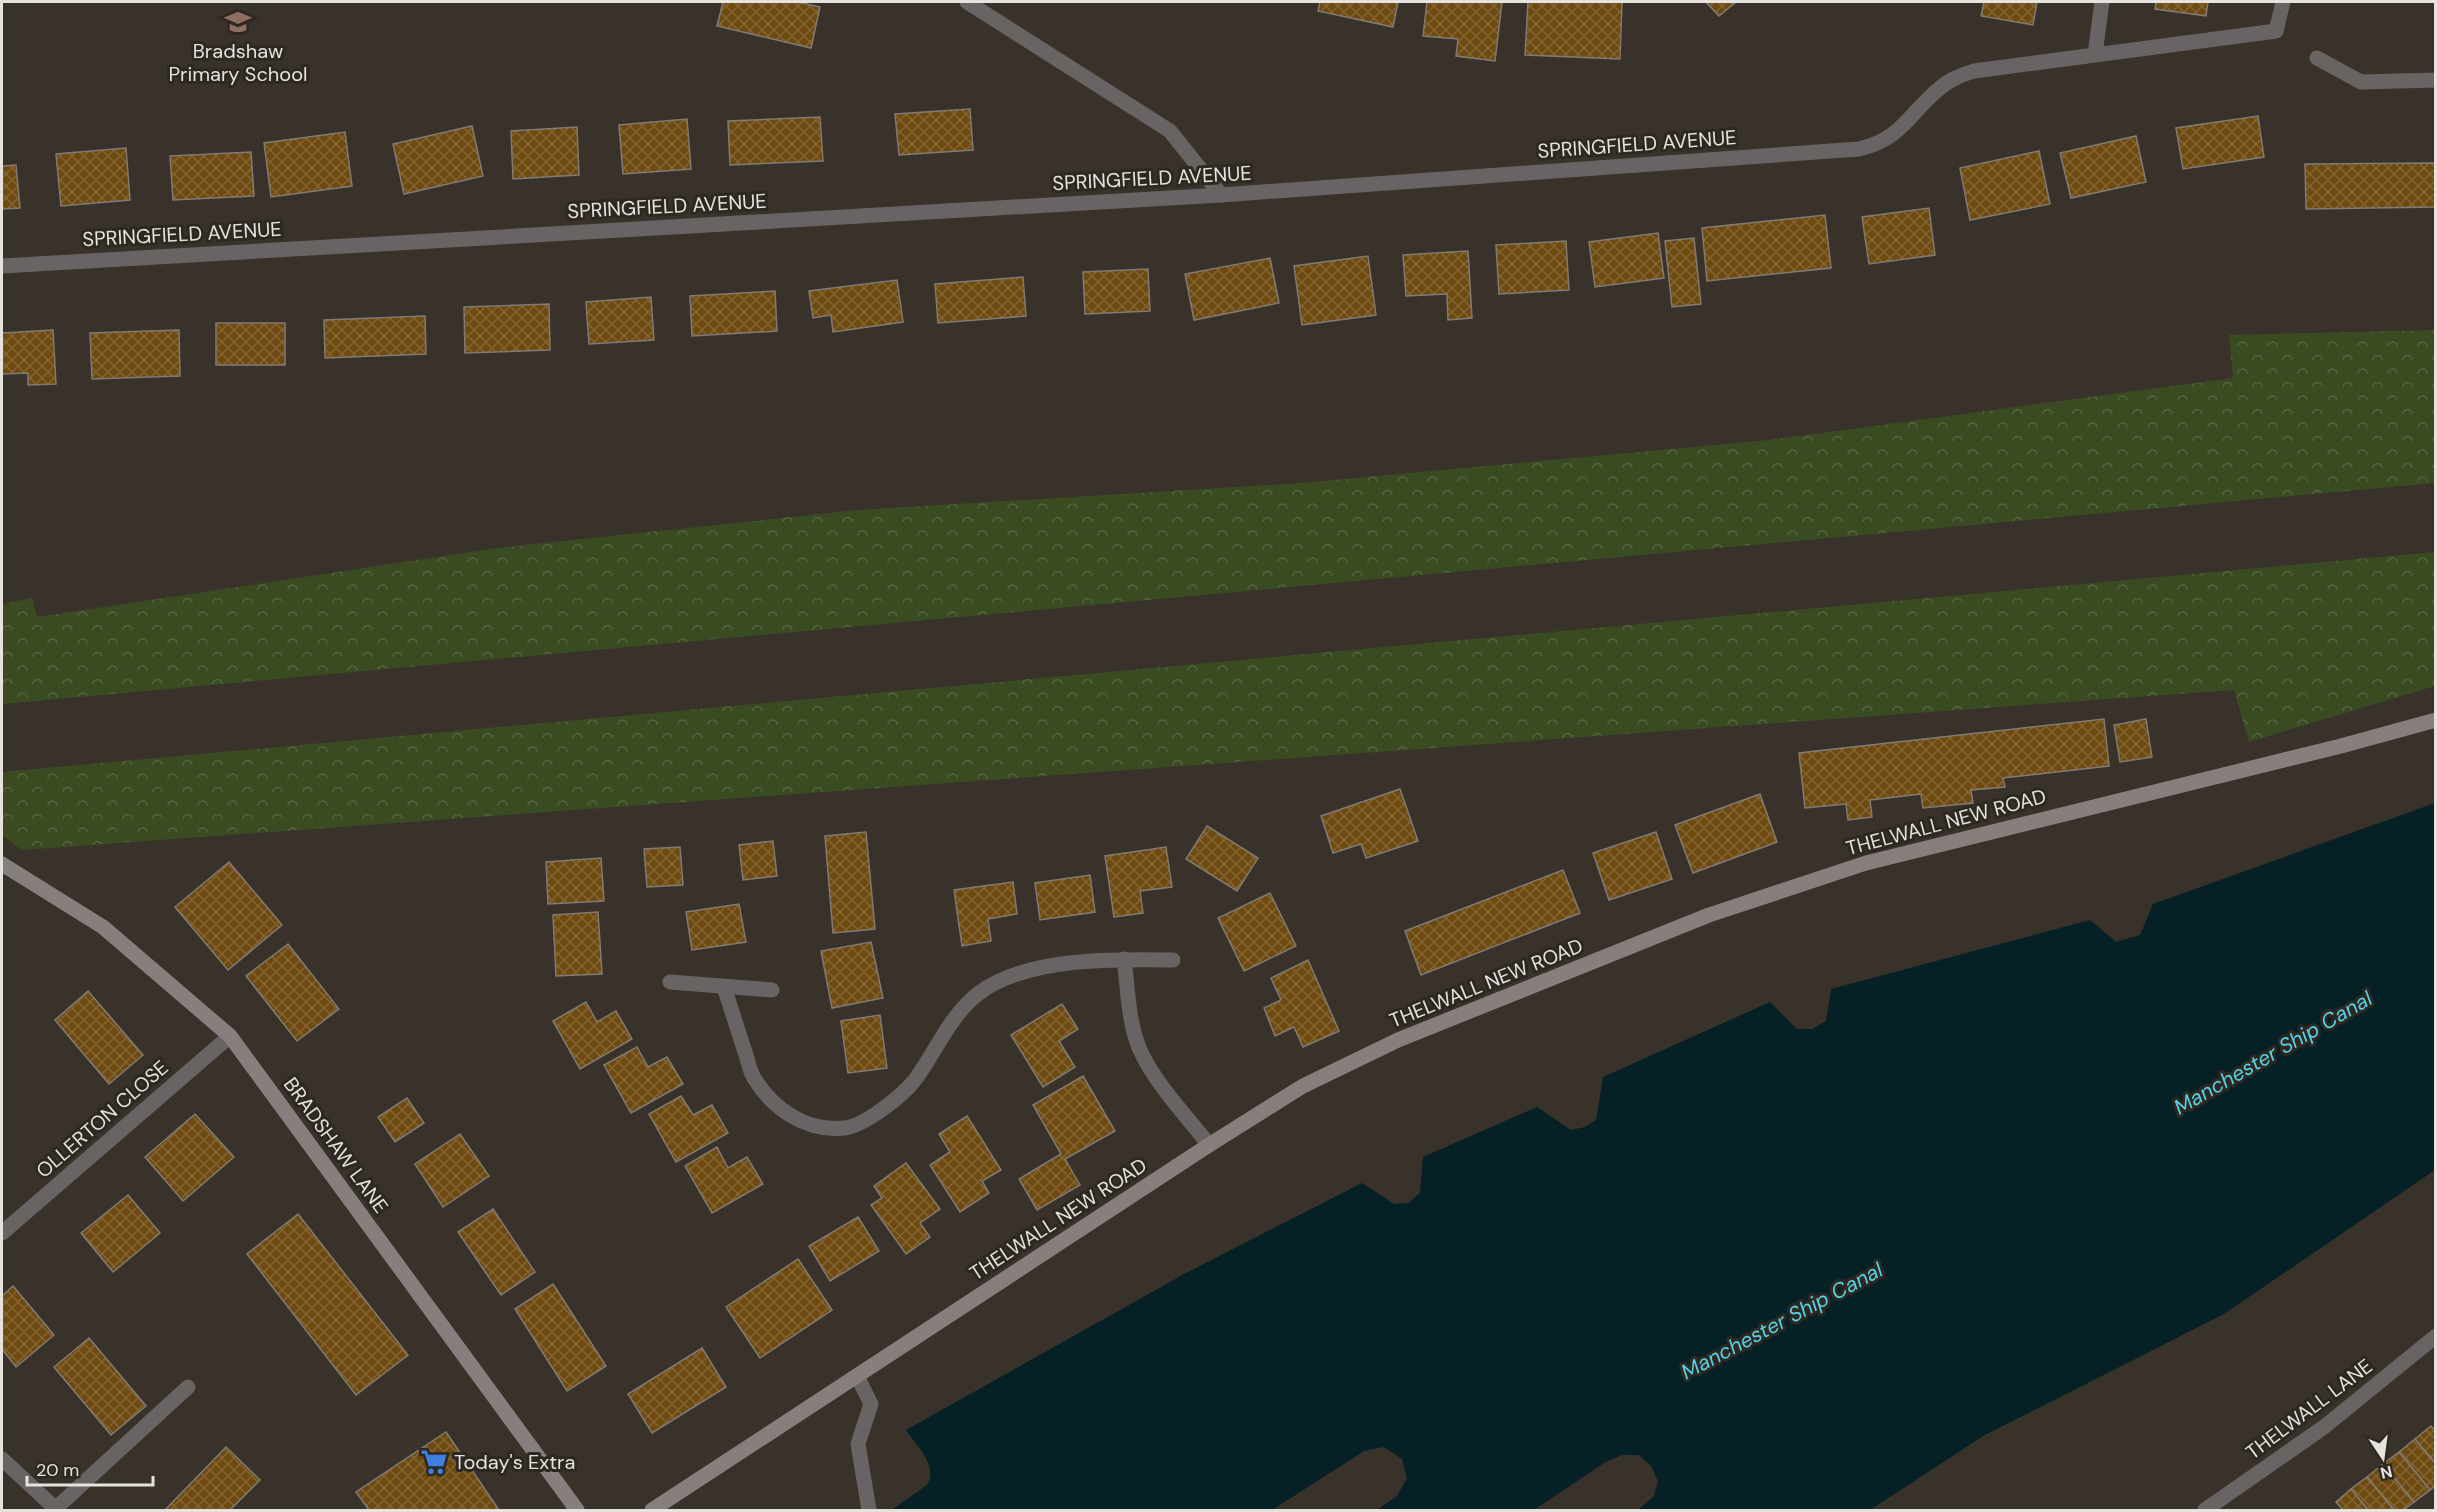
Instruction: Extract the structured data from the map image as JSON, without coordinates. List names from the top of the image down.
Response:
{
  "streets": {
    "main road": ["THELWALL NEW ROAD", "BRADSHAW LANE"],
    "street": ["SPRINGFIELD AVENUE", "OLLERTON CLOSE", "THELWALL LANE"]
  },
  "crossings": [
    ["OLLERTON CLOSE", "BRADSHAW LANE"]
  ],
  "water": ["Manchester Ship Canal"],
  "places": {
    "school or university": ["Bradshaw Primary School"],
    "supermarket": ["Today's Extra"]
  },
  "scale_bar": "20 m",
  "north": "bottom"
}
